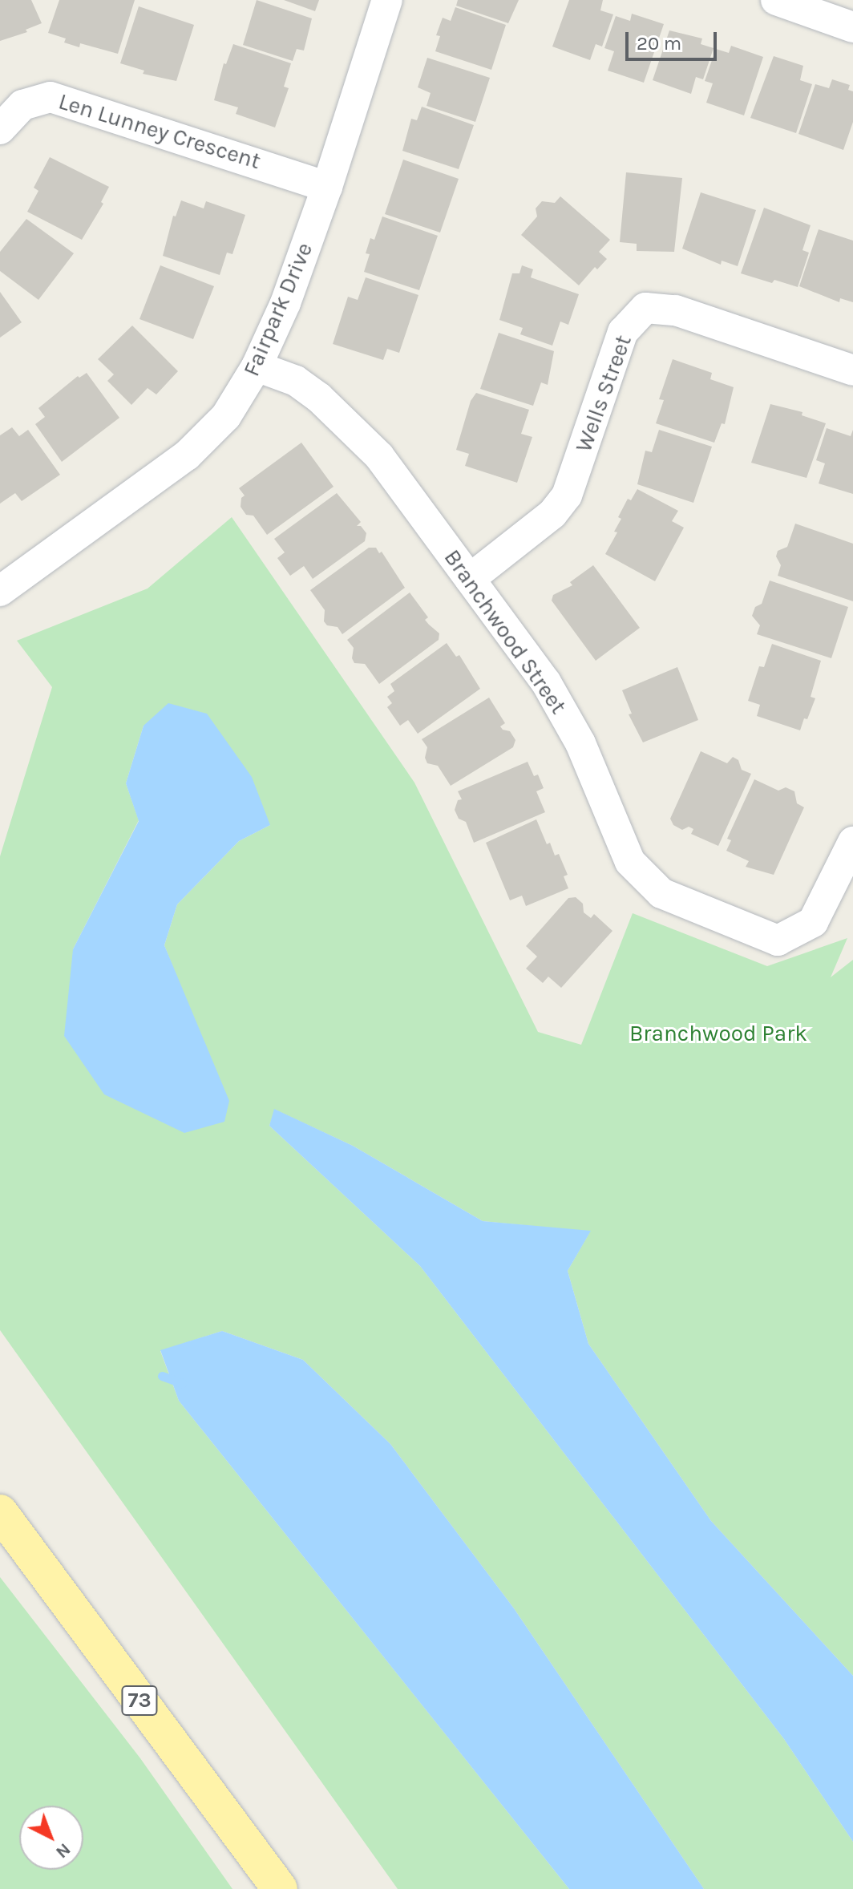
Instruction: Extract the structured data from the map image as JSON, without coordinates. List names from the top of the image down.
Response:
{
  "streets": {
    "main road": ["73"],
    "street": [
      "Len Lunney Crescent",
      "Fairpark Drive",
      "Wells Street",
      "Branchwood Street"
    ]
  },
  "crossings": [
    ["Len Lunney Crescent", "Fairpark Drive"],
    ["Fairpark Drive", "Branchwood Street"],
    ["Wells Street", "Branchwood Street"]
  ],
  "parks": ["Branchwood Park"],
  "scale_bar": "20 m",
  "north": "bottom right"
}
